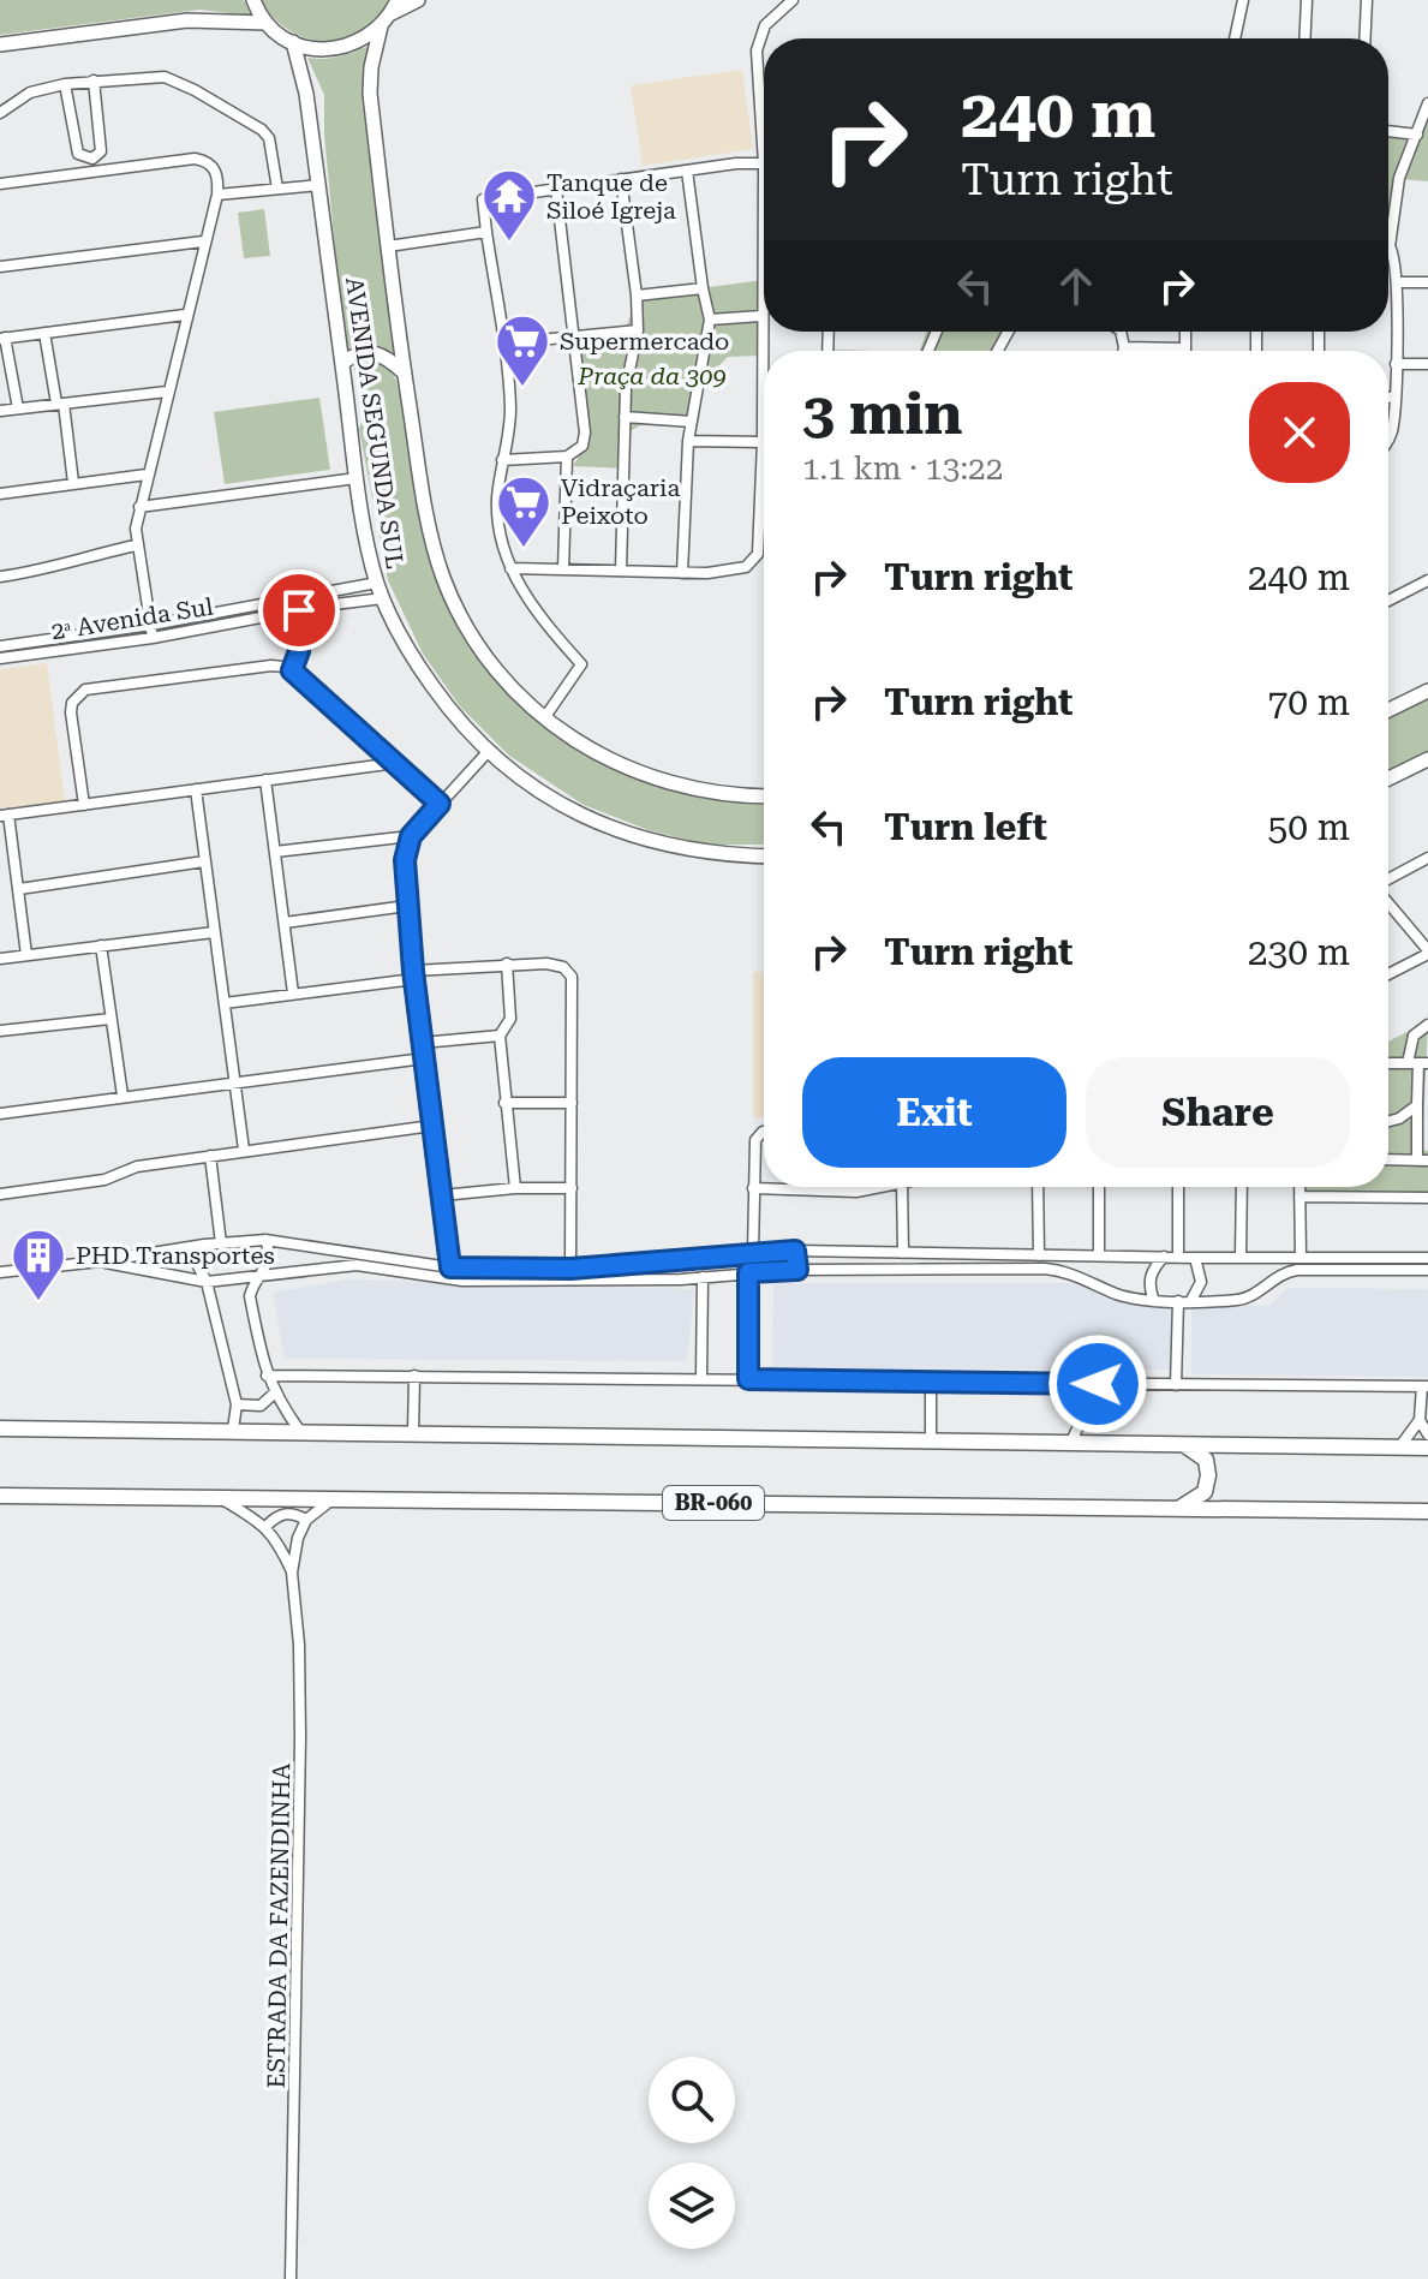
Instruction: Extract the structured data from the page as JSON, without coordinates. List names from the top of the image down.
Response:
{
  "streets": {
    "highway": ["BR-060"],
    "main road": ["AVENIDA SEGUNDA SUL"],
    "street": ["2ᵃ Avenida Sul", "ESTRADA DA FAZENDINHA"]
  },
  "crossings": [
    ["AVENIDA SEGUNDA SUL", "2ᵃ Avenida Sul"],
    ["BR-060", "ESTRADA DA FAZENDINHA"]
  ],
  "parks": ["Praça da 309"],
  "places": {
    "temple": ["Tanque de Siloé Igreja"],
    "supermarket": ["Supermercado", "Vidraçaria Peixoto"],
    "building": ["PHD Transportes"]
  },
  "page": {
    "turn": ["240 m", "Turn right"],
    "heading": ["3 min", "1.1 km · 13:22"],
    "list": [
      {
        "name": "Turn right",
        "value": "240 m"
      },
      {
        "name": "Turn right",
        "value": "70 m"
      },
      {
        "name": "Turn left",
        "value": "50 m"
      },
      {
        "name": "Turn right",
        "value": "230 m"
      }
    ],
    "buttons": ["Exit", "Share"]
  }
}
